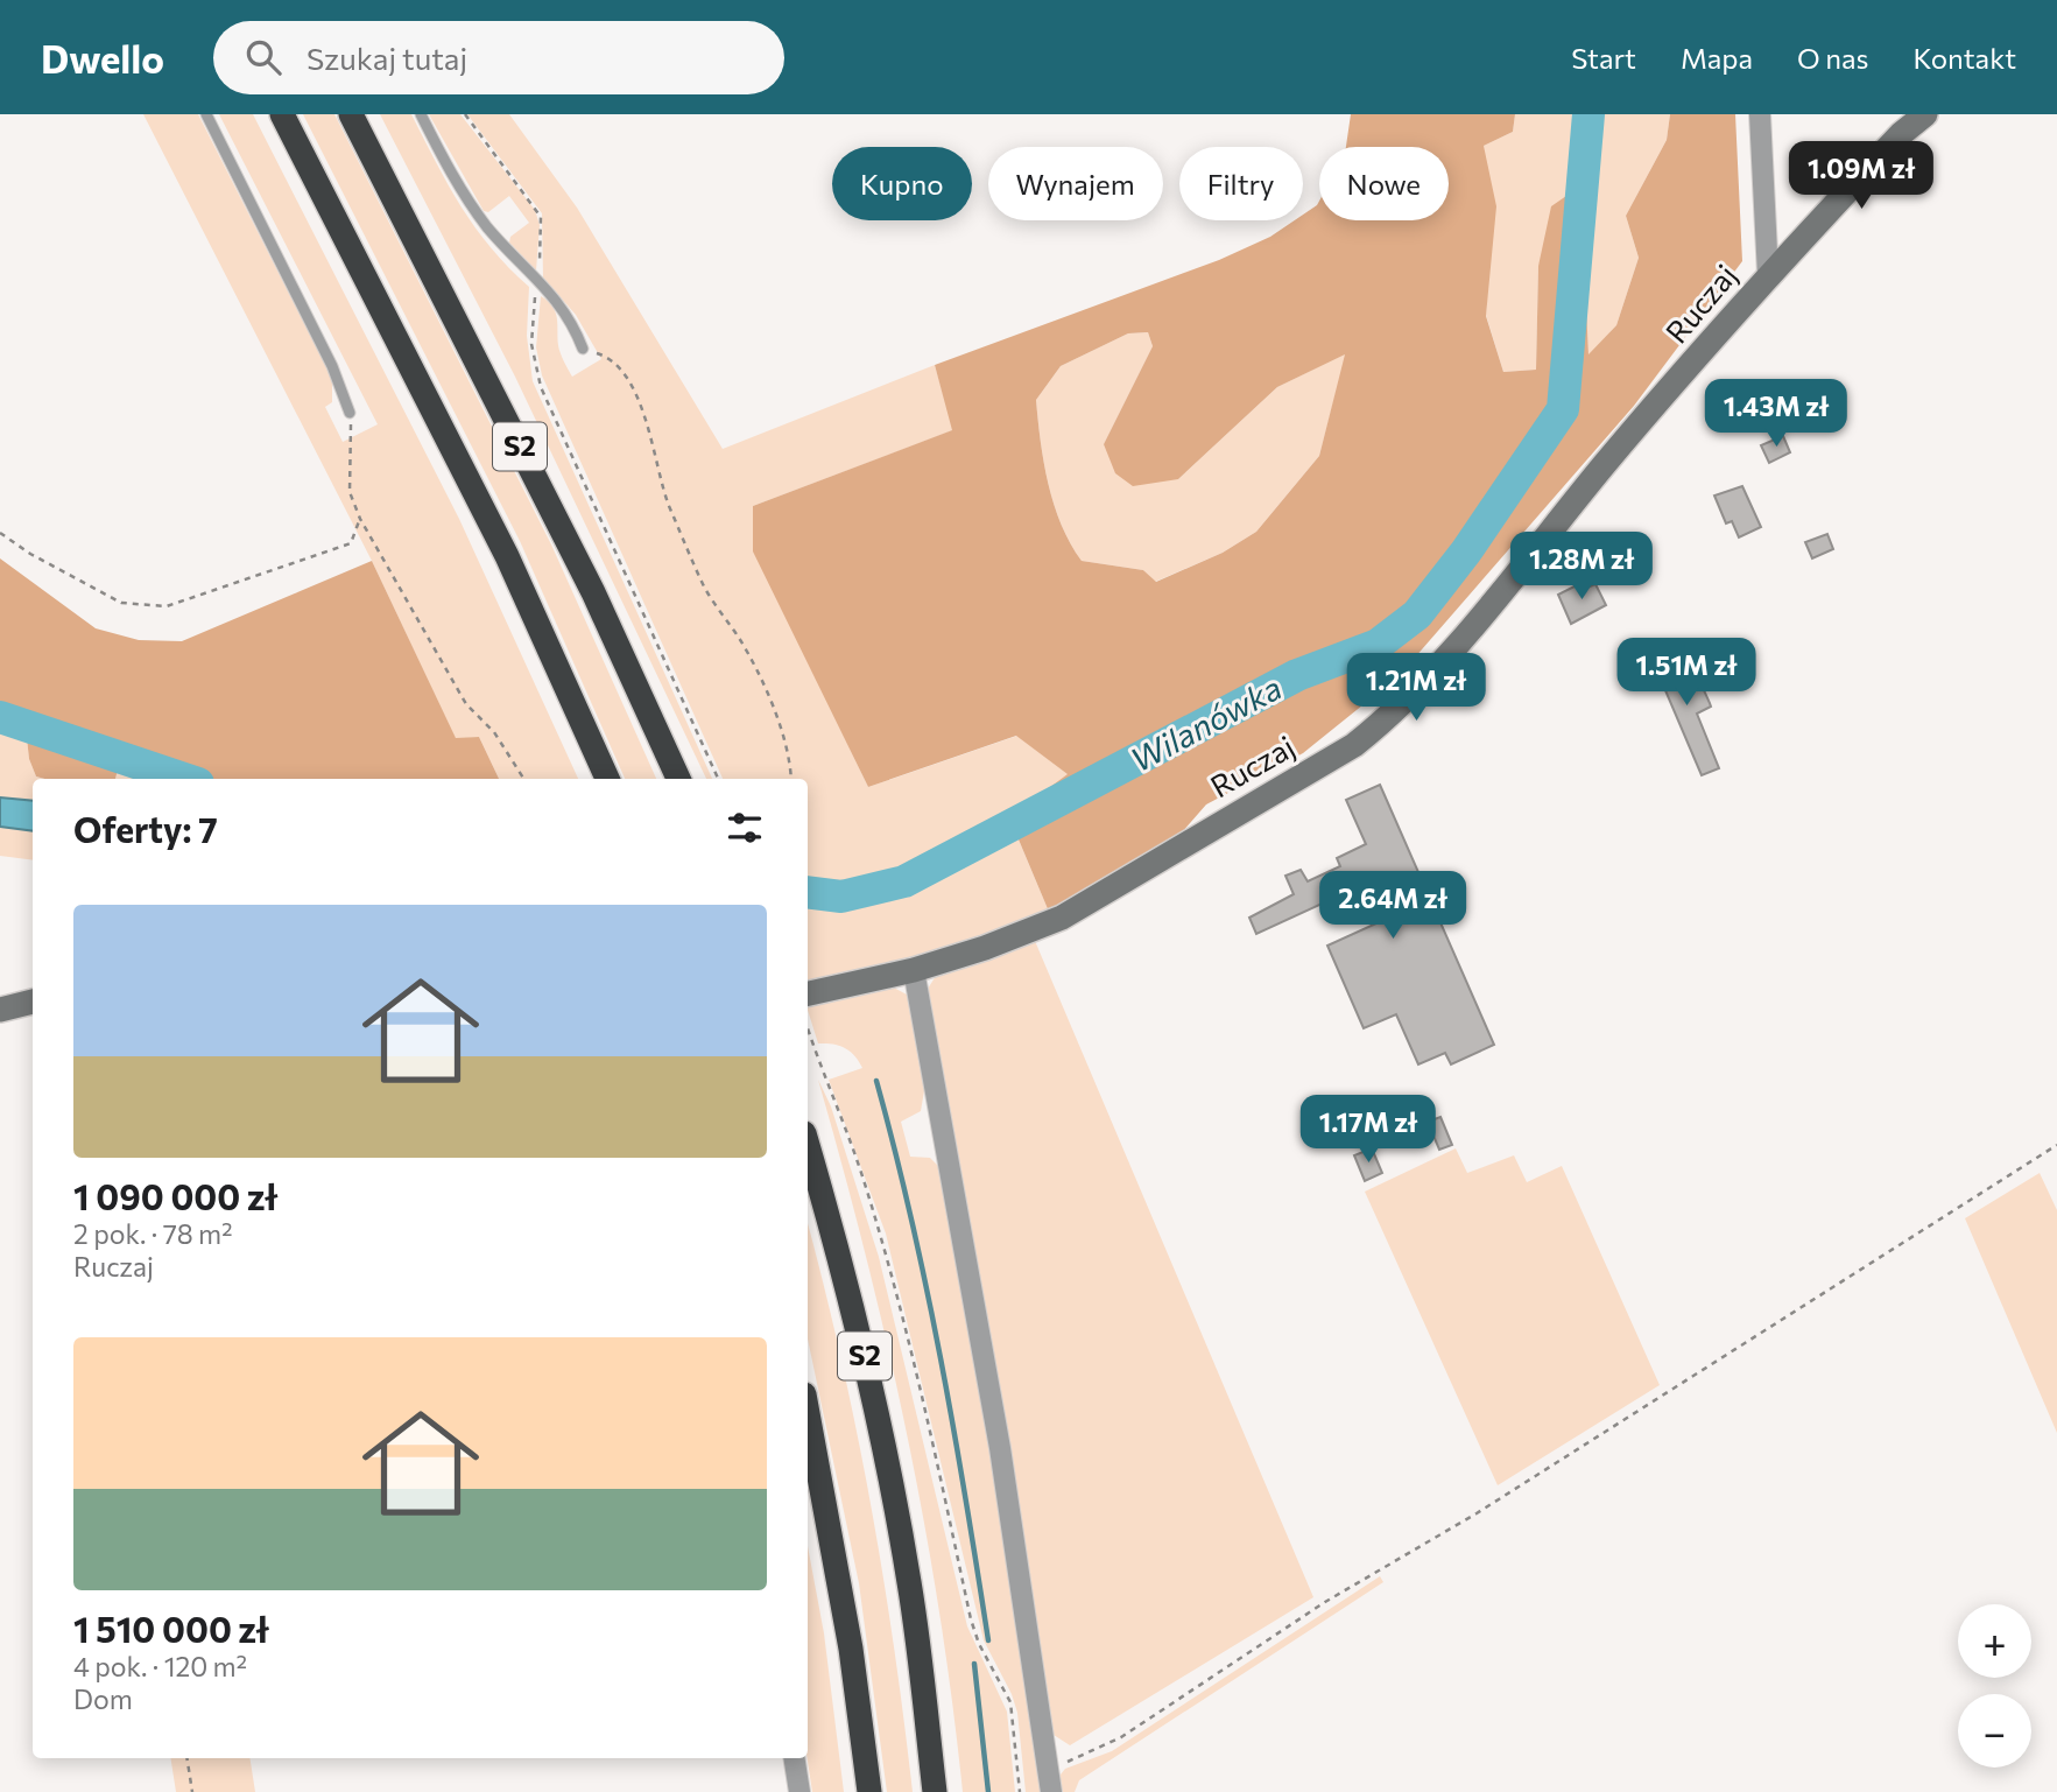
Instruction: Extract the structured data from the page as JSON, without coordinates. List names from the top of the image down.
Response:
{
  "streets": {
    "highway": ["S2"],
    "street": ["Ruczaj"]
  },
  "water": ["Wilanówka"],
  "page": {
    "header": "Dwello",
    "search": "Szukaj tutaj",
    "nav": [
      "Start",
      "Mapa",
      "O nas",
      "Kontakt"
    ],
    "price": [
      "1.09M zł",
      "1.43M zł",
      "1.28M zł",
      "1.51M zł",
      "1.21M zł",
      "2.64M zł",
      "1.17M zł"
    ],
    "chip": [
      "Kupno",
      "Wynajem",
      "Filtry",
      "Nowe"
    ],
    "heading": "Oferty: 7",
    "list": [
      {
        "name": "1 090 000 zł",
        "note": "2 pok. · 78 m² · Ruczaj"
      },
      {
        "name": "1 510 000 zł",
        "note": "4 pok. · 120 m² · Dom"
      }
    ],
    "map_buttons": ["+", "−"]
  }
}
